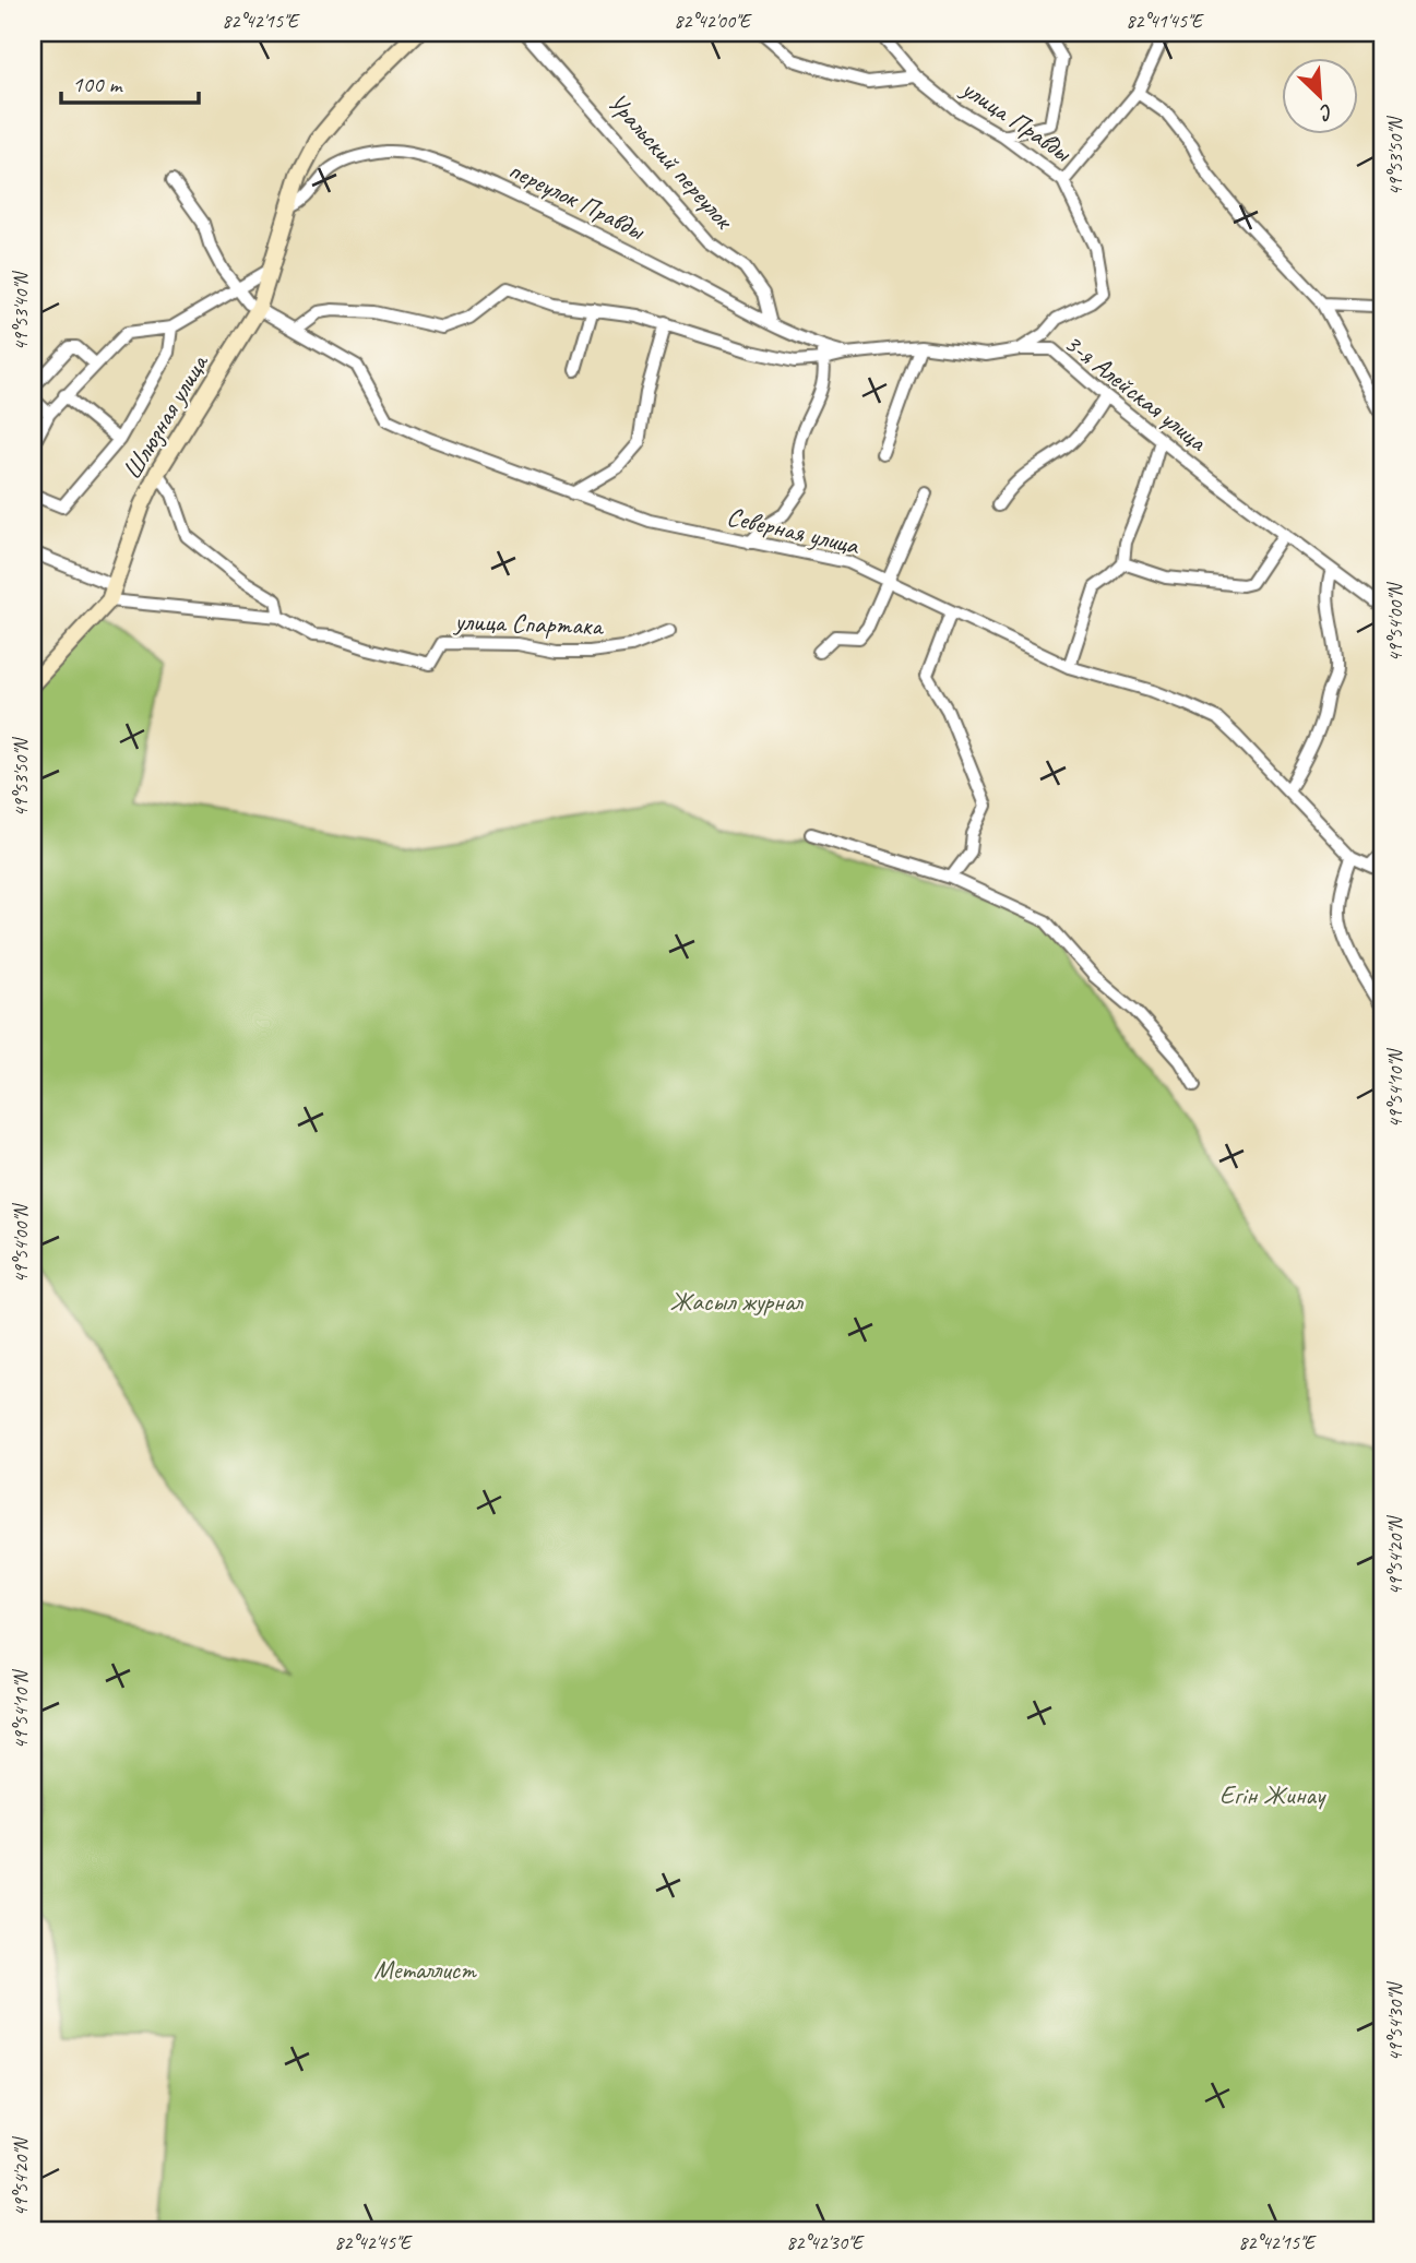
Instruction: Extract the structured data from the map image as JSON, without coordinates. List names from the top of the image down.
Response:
{
  "streets": {
    "street": [
      "улица Правды",
      "Уральский переулок",
      "переулок Правды",
      "3-я Алейская улица",
      "Шлюзная улица",
      "Северная улица",
      "улица Спартака"
    ]
  },
  "crossings": [
    ["улица Правды", "3-я Алейская улица"],
    ["Уральский переулок", "переулок Правды"],
    ["переулок Правды", "Шлюзная улица"],
    ["Шлюзная улица", "Северная улица"],
    ["Шлюзная улица", "улица Спартака"]
  ],
  "parks": ["Жасыл журнал", "Егін Жинау", "Металлист"],
  "scale_bar": "100 m",
  "north": "bottom right",
  "coordinates": [
    "82°42'15\"E",
    "82°42'00\"E",
    "82°41'45\"E",
    "49°53'50\"N",
    "49°53'40\"N",
    "49°54'00\"N",
    "49°54'10\"N",
    "49°54'20\"N",
    "49°54'30\"N",
    "82°42'45\"E",
    "82°42'30\"E"
  ]
}
